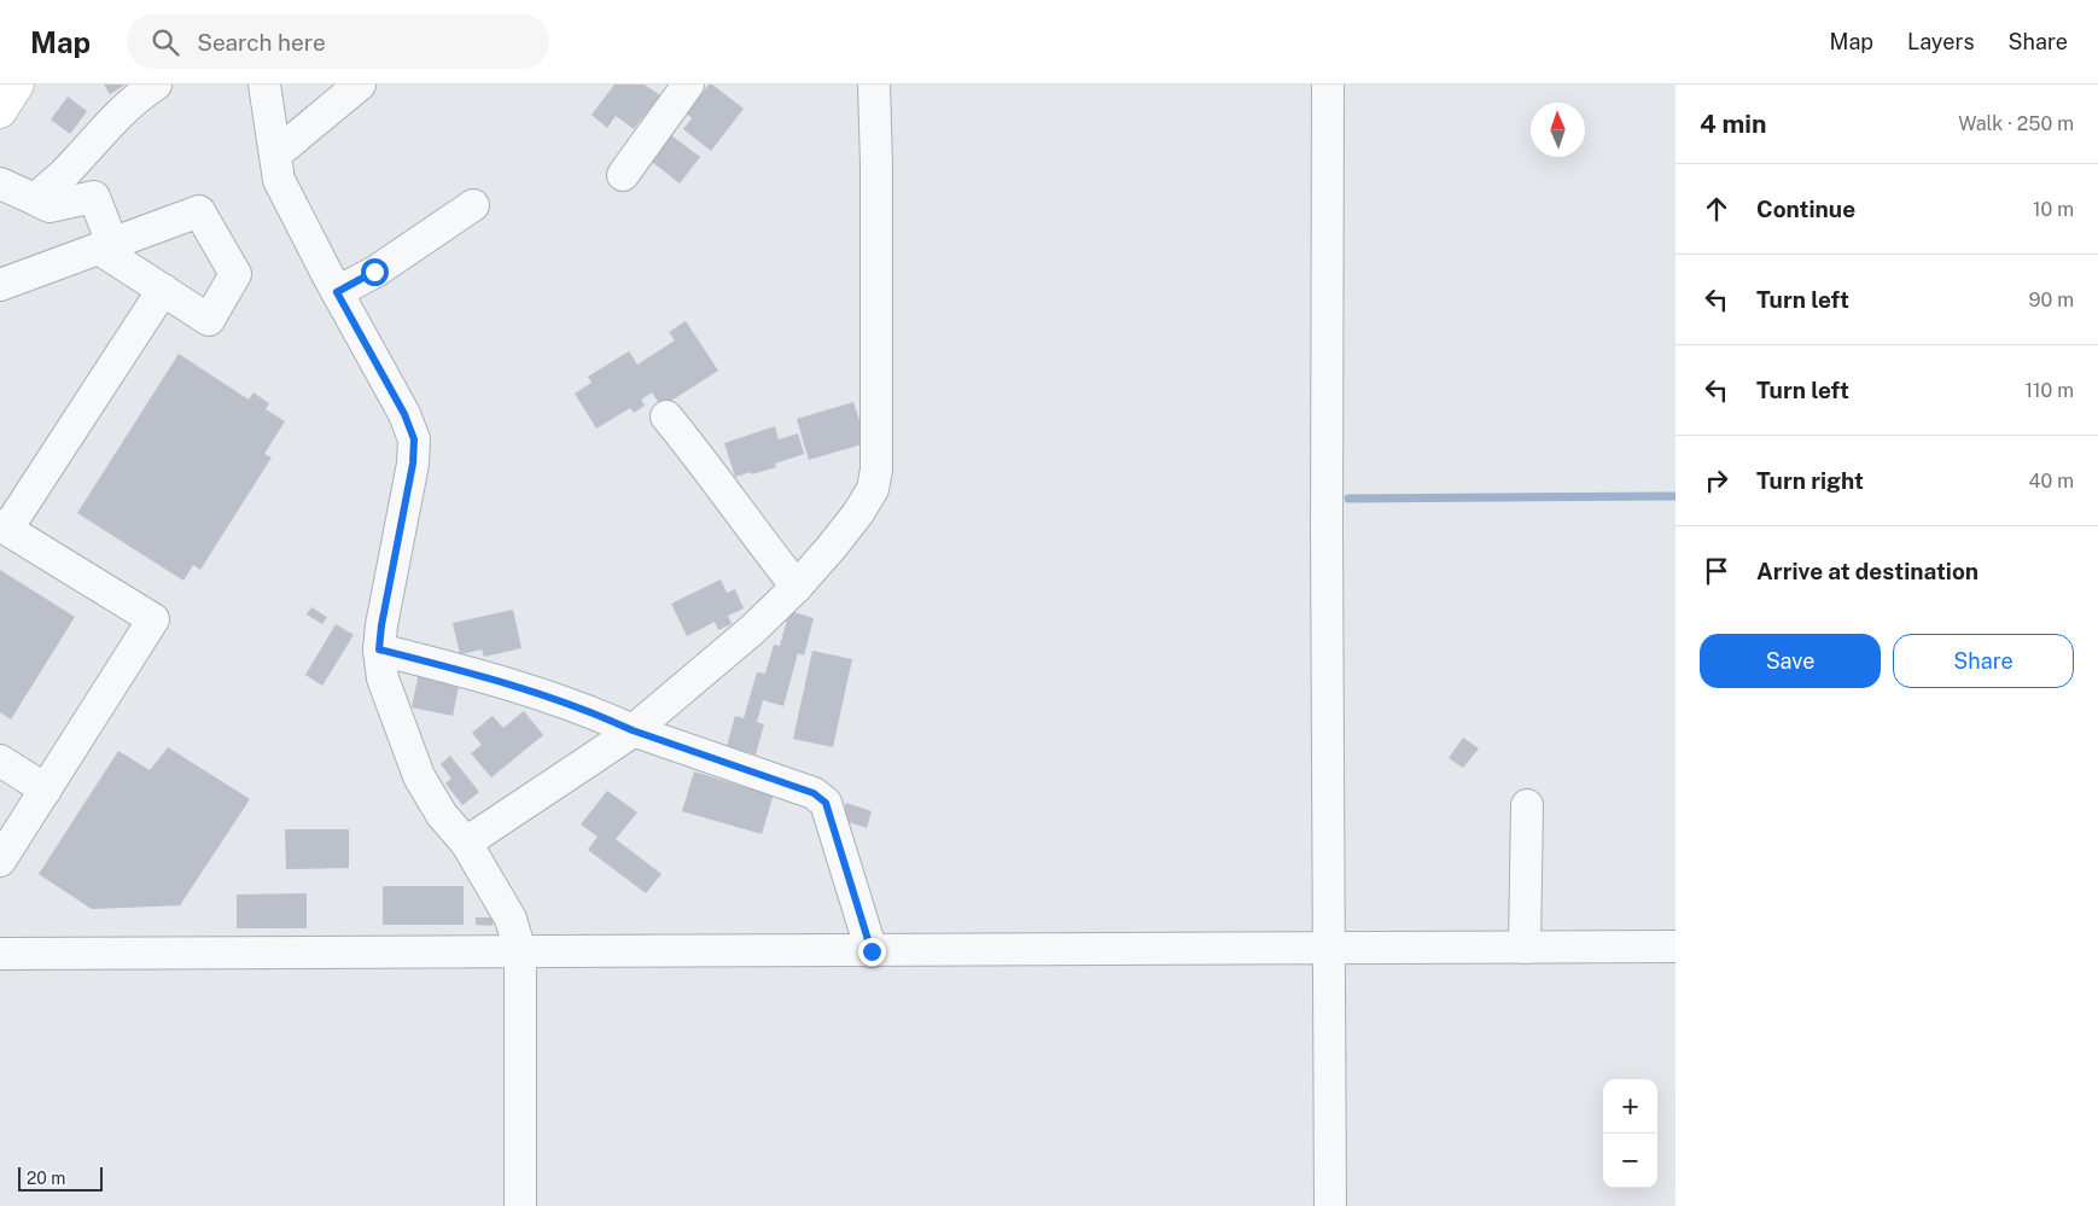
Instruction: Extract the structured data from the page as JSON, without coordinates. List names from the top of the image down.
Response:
{
  "scale_bar": "20 m",
  "north": "top",
  "page": {
    "header": "Map",
    "search": "Search here",
    "nav": ["Map", "Layers", "Share"],
    "heading": ["4 min", "Walk · 250 m"],
    "list": [
      ["Continue", "10 m"],
      ["Turn left", "90 m"],
      ["Turn left", "110 m"],
      ["Turn right", "40 m"],
      "Arrive at destination"
    ],
    "buttons": ["Save", "Share"],
    "map_buttons": ["+", "−"],
    "scale": "20 m"
  }
}
